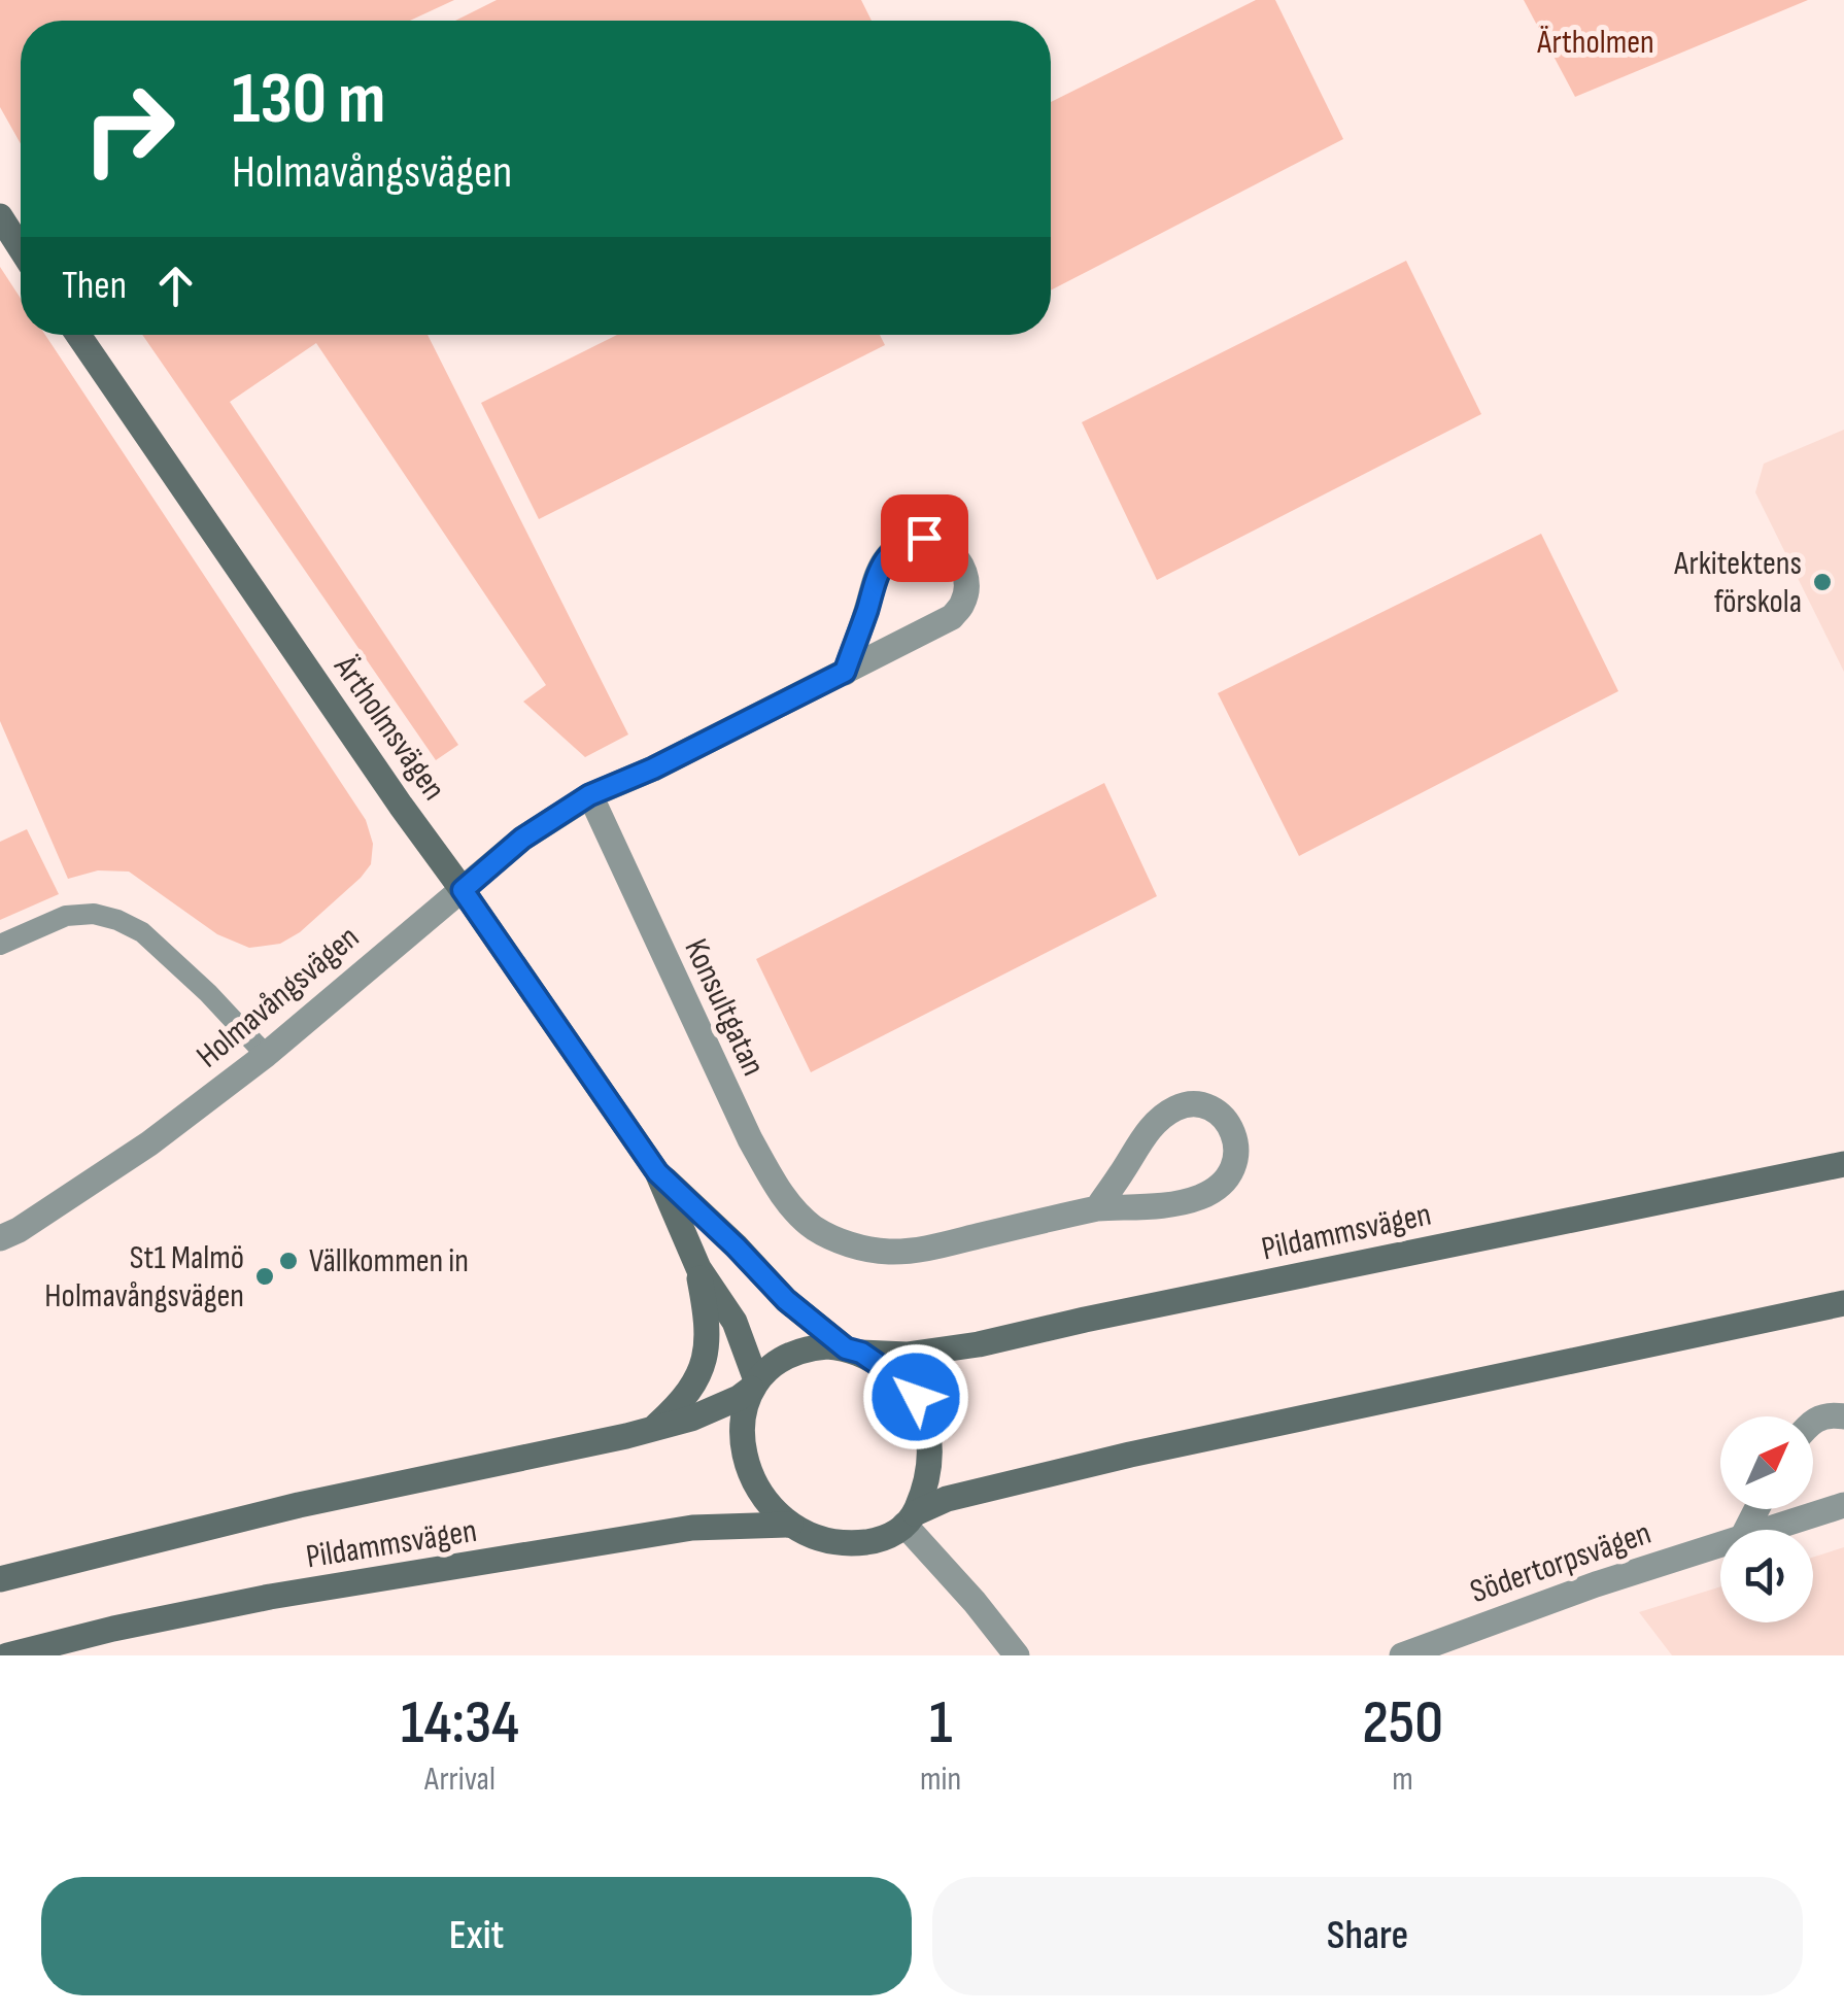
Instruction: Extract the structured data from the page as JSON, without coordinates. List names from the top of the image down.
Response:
{
  "streets": {
    "main road": ["Ärtholmsvägen", "Pildammsvägen"],
    "street": ["Holmavångsvägen", "Konsultgatan", "Södertorpsvägen"]
  },
  "crossings": [
    ["Ärtholmsvägen", "Holmavångsvägen"],
    ["Ärtholmsvägen", "Pildammsvägen"],
    ["Holmavångsvägen", "Konsultgatan"]
  ],
  "parks": ["Ärtholmen"],
  "places": ["Arkitektens förskola", "Vällkommen in", "St1 Malmö Holmavångsvägen"],
  "north": "top right",
  "page": {
    "turn": ["130 m", "Holmavångsvägen"],
    "then": "Then",
    "eta": [
      "14:34",
      "Arrival",
      "1",
      "min",
      "250",
      "m"
    ],
    "buttons": ["Exit", "Share"]
  }
}
